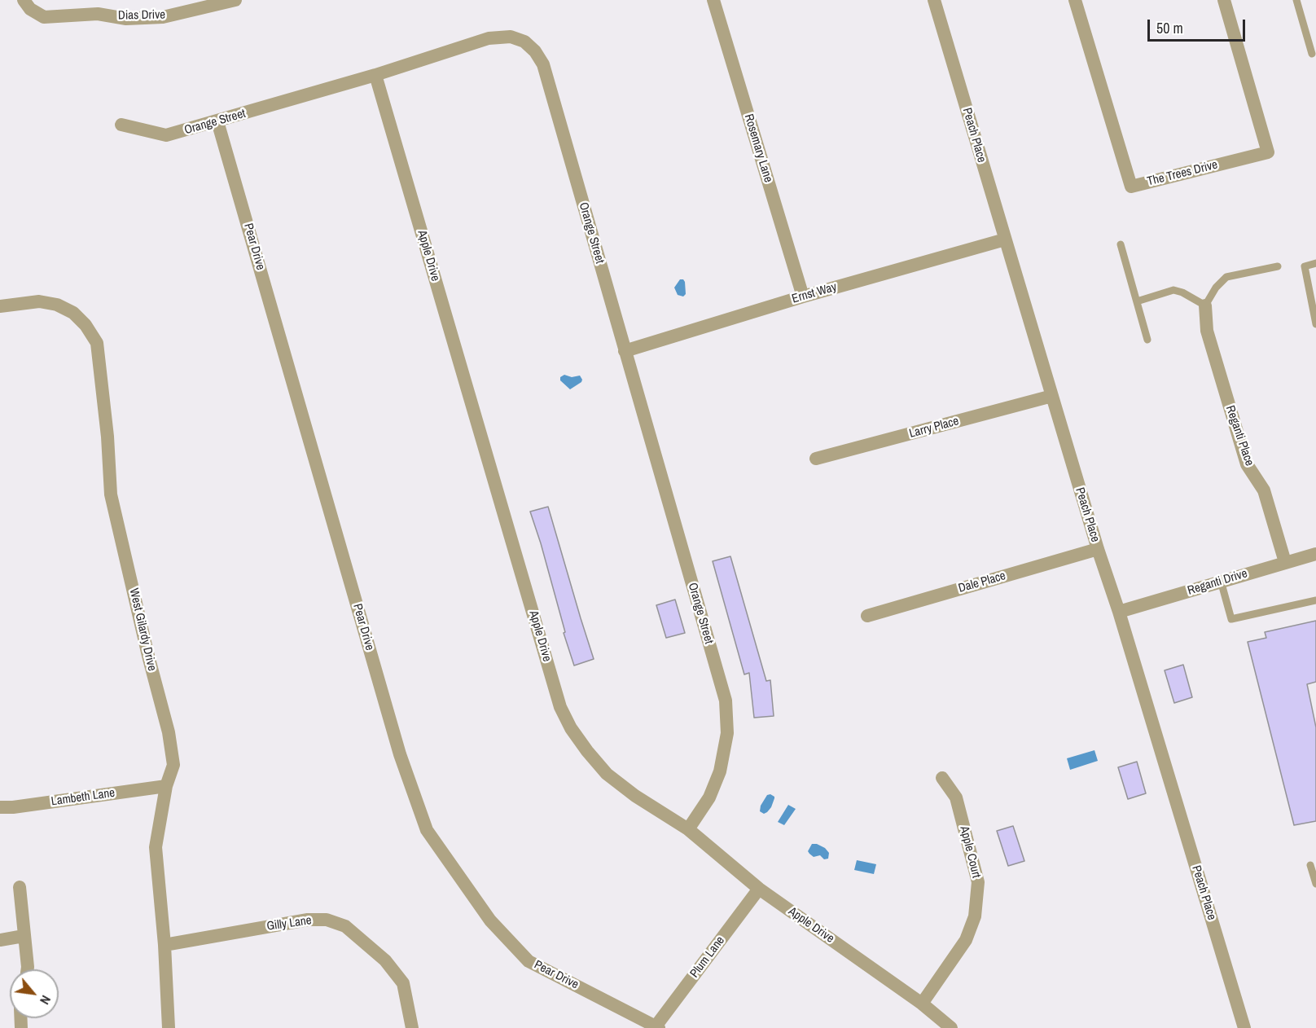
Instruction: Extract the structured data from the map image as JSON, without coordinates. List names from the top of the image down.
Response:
{
  "streets": {
    "street": [
      "Dias Drive",
      "Orange Street",
      "Peach Place",
      "Rosemary Lane",
      "The Trees Drive",
      "Pear Drive",
      "Apple Drive",
      "Ernst Way",
      "Larry Place",
      "Reganti Place",
      "Dale Place",
      "Reganti Drive",
      "West Gilardy Drive",
      "Lambeth Lane",
      "Apple Court",
      "Gilly Lane",
      "Plum Lane"
    ]
  },
  "crossings": [
    ["Orange Street", "Pear Drive"],
    ["Orange Street", "Apple Drive"],
    ["Orange Street", "Ernst Way"],
    ["Peach Place", "Ernst Way"],
    ["Peach Place", "Larry Place"],
    ["Peach Place", "Dale Place"],
    ["Peach Place", "Reganti Drive"],
    ["Rosemary Lane", "Ernst Way"],
    ["Pear Drive", "Plum Lane"],
    ["Apple Drive", "Apple Court"],
    ["Apple Drive", "Plum Lane"],
    ["Reganti Place", "Reganti Drive"],
    ["West Gilardy Drive", "Lambeth Lane"],
    ["West Gilardy Drive", "Gilly Lane"]
  ],
  "scale_bar": "50 m",
  "north": "bottom right"
}
